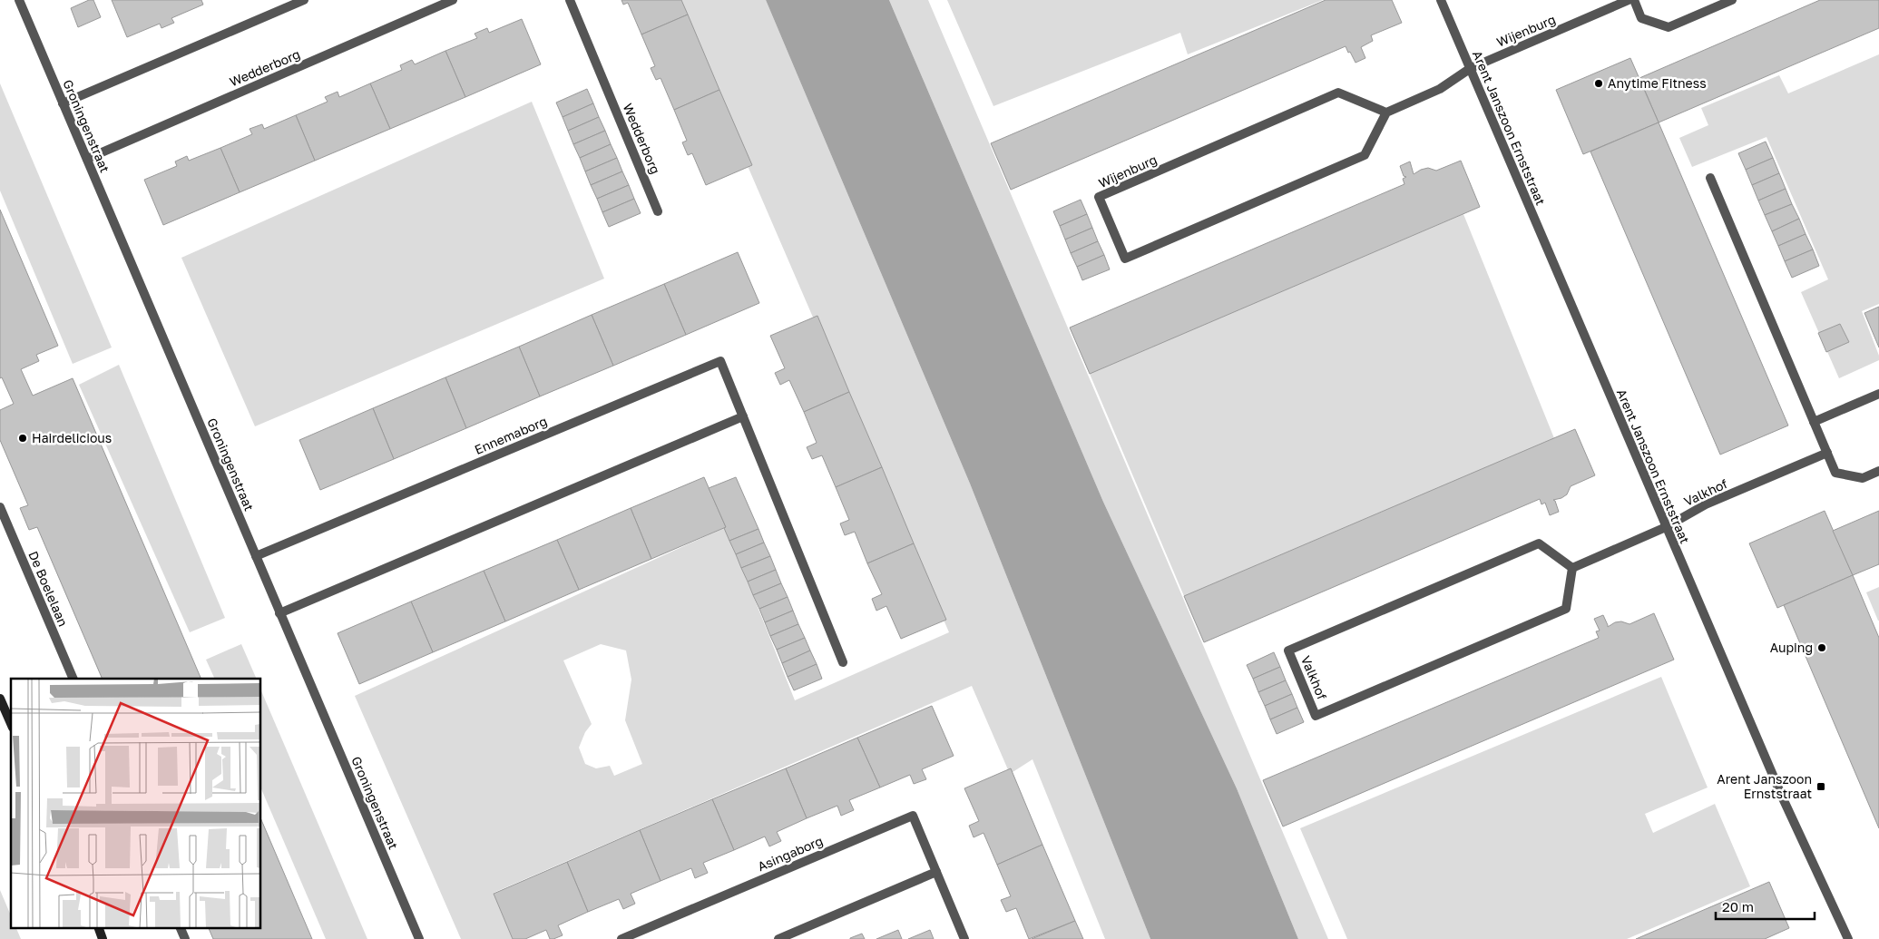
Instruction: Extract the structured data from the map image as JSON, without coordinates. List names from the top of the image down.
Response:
{
  "streets": {
    "street": [
      "Wijenburg",
      "Wedderborg",
      "Groningenstraat",
      "Arent Janszoon Ernststraat",
      "Ennemaborg",
      "Valkhof",
      "De Boelelaan",
      "Asingaborg"
    ]
  },
  "crossings": [
    ["Wijenburg", "Arent Janszoon Ernststraat"],
    ["Wedderborg", "Groningenstraat"],
    ["Groningenstraat", "Ennemaborg"],
    ["Arent Janszoon Ernststraat", "Valkhof"]
  ],
  "places": {
    "other": ["Anytime Fitness", "Hairdelicious", "Auping"],
    "transit": ["Arent Janszoon Ernststraat"]
  },
  "scale_bar": "20 m"
}
